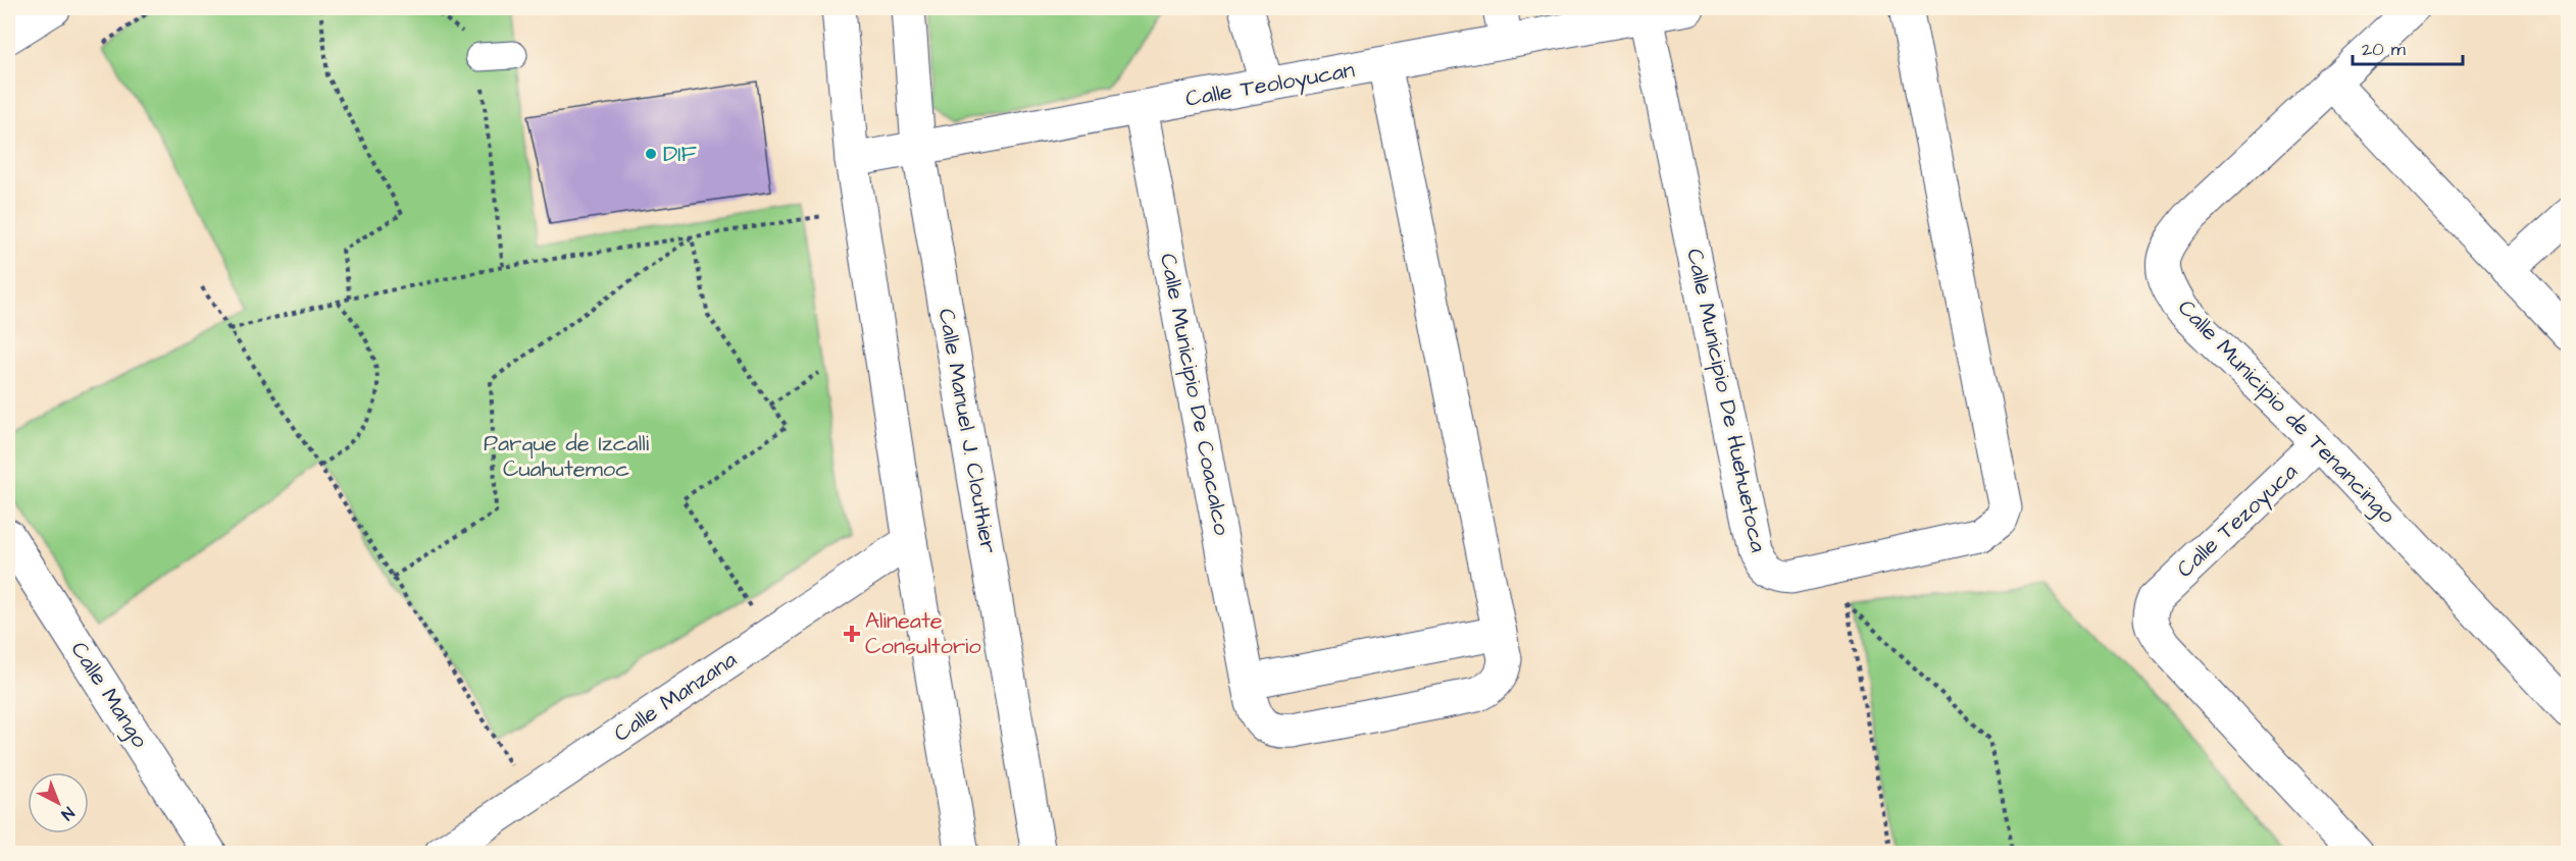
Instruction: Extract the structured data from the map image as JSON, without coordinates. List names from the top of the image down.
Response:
{
  "streets": {
    "street": [
      "Calle Teoloyucan",
      "Calle Municipio De Coacalco",
      "Calle Municipio De Huehuetoca",
      "Calle Municipio de Tenancingo",
      "Calle Manuel J. Clouthier",
      "Calle Tezoyuca",
      "Calle Mango",
      "Calle Manzana"
    ]
  },
  "crossings": [
    ["Calle Teoloyucan", "Calle Municipio De Coacalco"],
    ["Calle Teoloyucan", "Calle Municipio De Huehuetoca"],
    ["Calle Teoloyucan", "Calle Manuel J. Clouthier"],
    ["Calle Municipio de Tenancingo", "Calle Tezoyuca"]
  ],
  "parks": ["Parque de Izcalli Cuahutemoc"],
  "places": {
    "other": ["DIF"],
    "health": ["Alineate Consultorio"]
  },
  "scale_bar": "20 m",
  "north": "bottom right"
}
